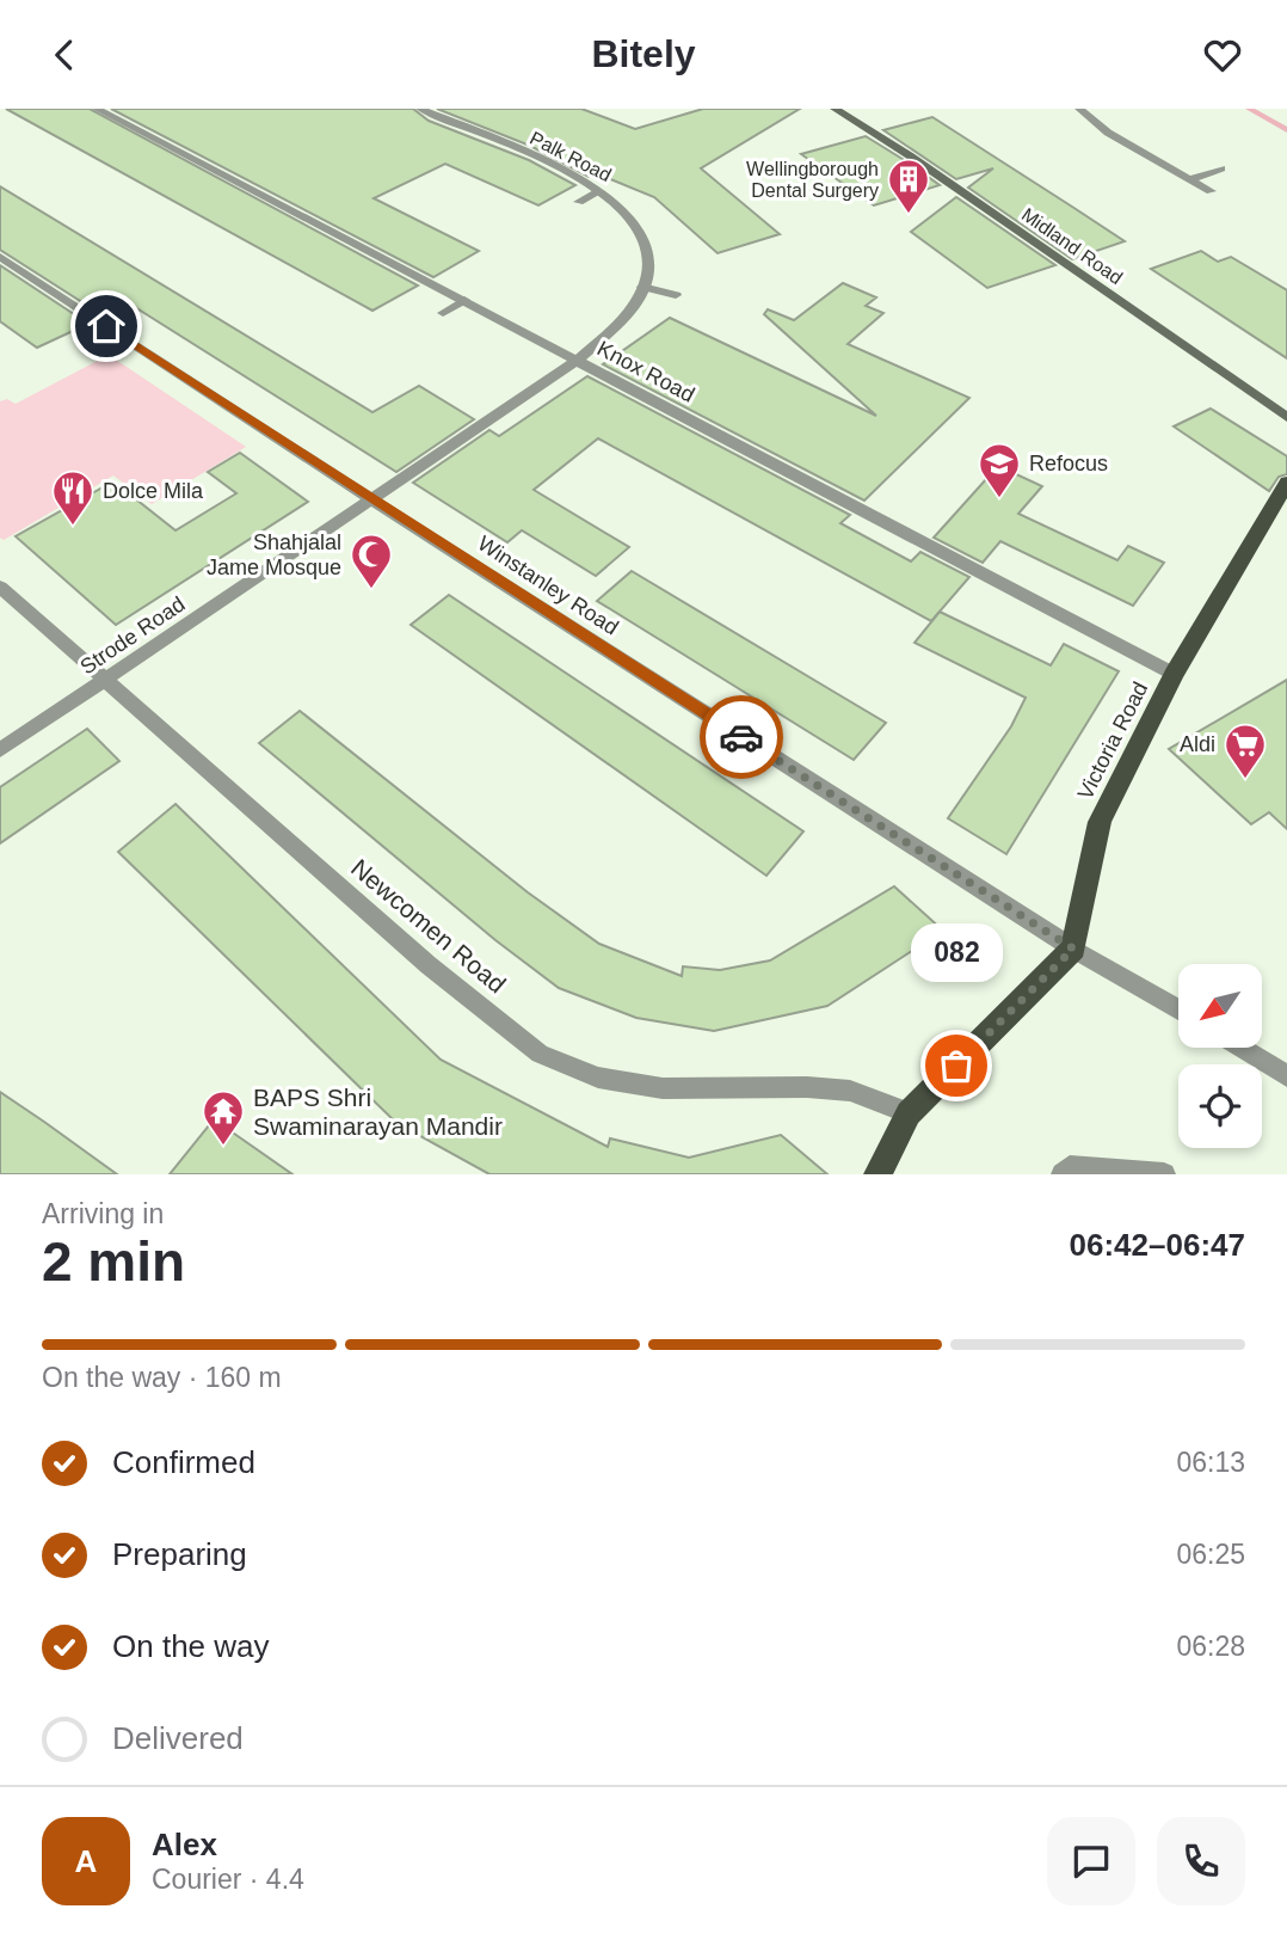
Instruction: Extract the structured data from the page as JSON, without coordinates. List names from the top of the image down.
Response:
{
  "streets": {
    "main road": ["Midland Road", "Victoria Road"],
    "street": [
      "Palk Road",
      "Knox Road",
      "Winstanley Road",
      "Strode Road",
      "Newcomen Road"
    ]
  },
  "crossings": [
    ["Palk Road", "Knox Road"],
    ["Palk Road", "Strode Road"],
    ["Knox Road", "Strode Road"],
    ["Knox Road", "Victoria Road"],
    ["Winstanley Road", "Strode Road"],
    ["Winstanley Road", "Victoria Road"],
    ["Strode Road", "Newcomen Road"]
  ],
  "places": {
    "building": ["Wellingborough Dental Surgery"],
    "school or university": ["Refocus"],
    "restaurant": ["Dolce Mila"],
    "mosque": ["Shahjalal Jame Mosque"],
    "supermarket": ["Aldi"],
    "other": ["082"],
    "temple": ["BAPS Shri Swaminarayan Mandir"]
  },
  "north": "bottom left",
  "page": {
    "header": "Bitely",
    "bubble": "082",
    "heading": ["2 min", "Arriving in", "06:42–06:47"],
    "panel": ["Alex", "Courier · 4.4"],
    "bar": "On the way · 160 m",
    "list": [
      ["Confirmed", "06:13"],
      ["Preparing", "06:25"],
      ["On the way", "06:28"],
      "Delivered"
    ],
    "round": "A"
  }
}
